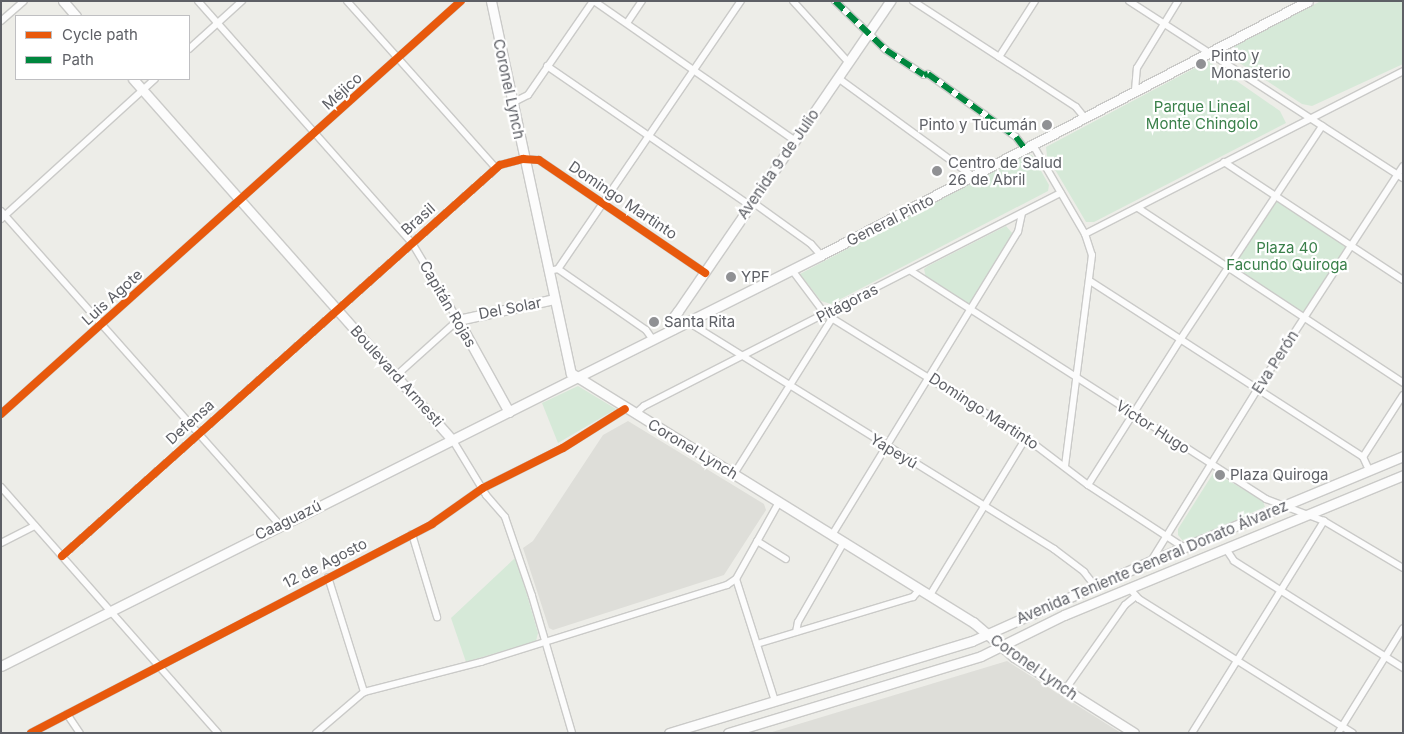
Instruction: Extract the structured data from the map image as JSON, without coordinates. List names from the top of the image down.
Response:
{
  "streets": {
    "main road": [
      "Coronel Lynch",
      "Avenida 9 de Julio",
      "General Pinto",
      "Capitán Rojas",
      "Del Solar",
      "Boulevard Armesti",
      "Caaguazú",
      "Avenida Teniente General Donato Álvarez"
    ],
    "street": [
      "Méjico",
      "Domingo Martinto",
      "Brasil",
      "Luis Agote",
      "Pitágoras",
      "Eva Perón",
      "Defensa",
      "Victor Hugo",
      "Yapeyú",
      "12 de Agosto"
    ]
  },
  "crossings": [
    ["Coronel Lynch", "Domingo Martinto"],
    ["Coronel Lynch", "Brasil"],
    ["Coronel Lynch", "General Pinto"],
    ["Coronel Lynch", "Pitágoras"],
    ["Coronel Lynch", "Del Solar"],
    ["Coronel Lynch", "Caaguazú"],
    ["Coronel Lynch", "Avenida Teniente General Donato Álvarez"],
    ["Coronel Lynch", "12 de Agosto"],
    ["Méjico", "Luis Agote"],
    ["Méjico", "Capitán Rojas"],
    ["Méjico", "Boulevard Armesti"],
    ["Avenida 9 de Julio", "Domingo Martinto"],
    ["Avenida 9 de Julio", "General Pinto"],
    ["Domingo Martinto", "Brasil"],
    ["Domingo Martinto", "Pitágoras"],
    ["Domingo Martinto", "Eva Perón"],
    ["Domingo Martinto", "Avenida Teniente General Donato Álvarez"],
    ["Brasil", "Capitán Rojas"],
    ["Brasil", "Boulevard Armesti"],
    ["Brasil", "Defensa"],
    ["General Pinto", "Yapeyú"],
    ["General Pinto", "Caaguazú"],
    ["Luis Agote", "Boulevard Armesti"],
    ["Pitágoras", "Victor Hugo"],
    ["Pitágoras", "Yapeyú"],
    ["Capitán Rojas", "Del Solar"],
    ["Capitán Rojas", "Caaguazú"],
    ["Del Solar", "Boulevard Armesti"],
    ["Eva Perón", "Victor Hugo"],
    ["Eva Perón", "Avenida Teniente General Donato Álvarez"],
    ["Boulevard Armesti", "Defensa"],
    ["Boulevard Armesti", "Caaguazú"],
    ["Boulevard Armesti", "12 de Agosto"],
    ["Victor Hugo", "Avenida Teniente General Donato Álvarez"],
    ["Yapeyú", "Avenida Teniente General Donato Álvarez"]
  ],
  "parks": ["Parque Lineal Monte Chingolo", "Plaza 40 Facundo Quiroga"],
  "places": [
    "Pinto y Monasterio",
    "Pinto y Tucumán",
    "Centro de Salud 26 de Abril",
    "YPF",
    "Santa Rita",
    "Plaza Quiroga"
  ],
  "legend": ["Cycle path", "Path"]
}
